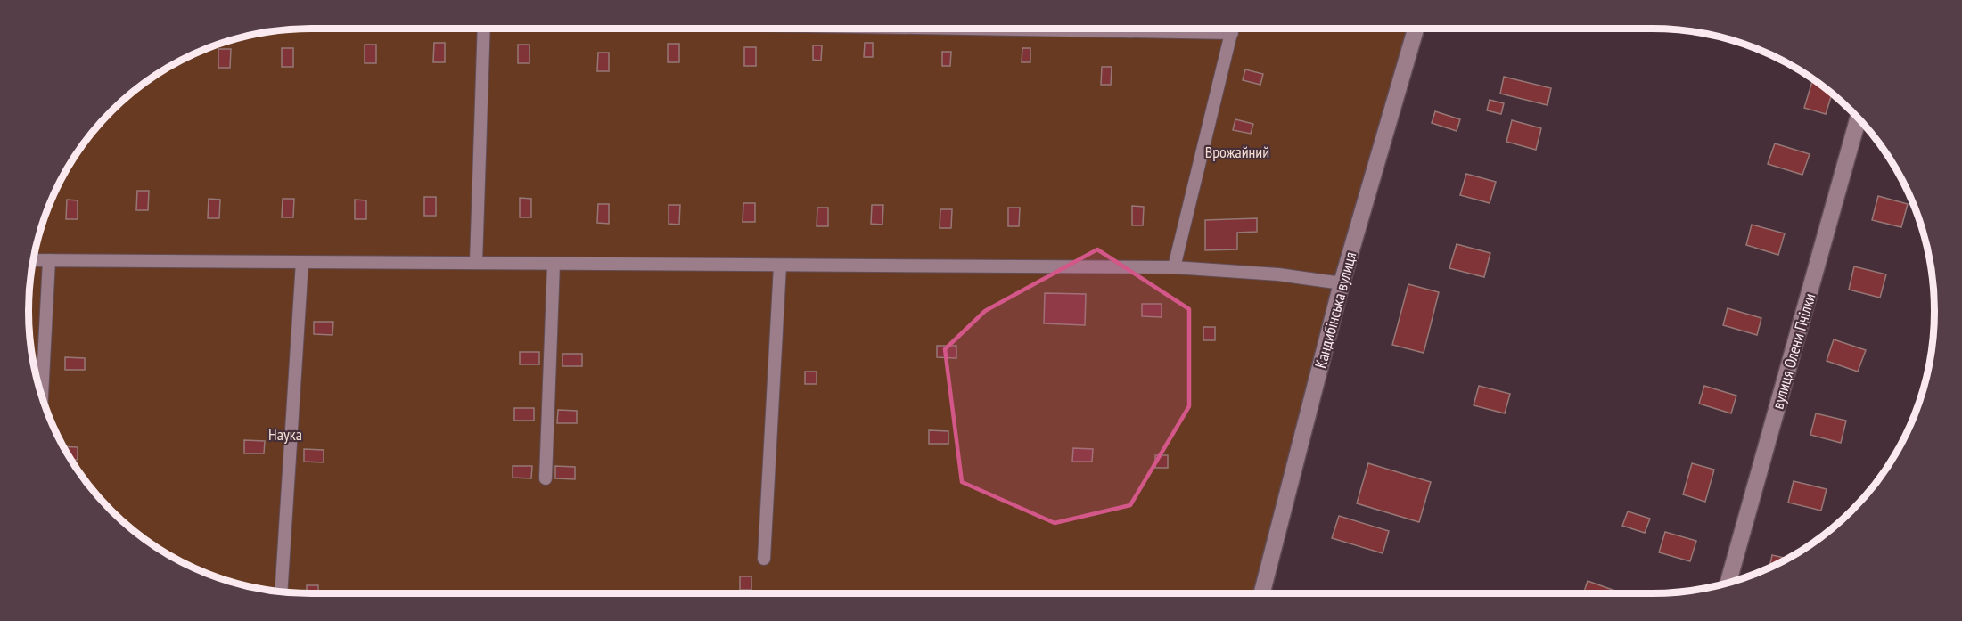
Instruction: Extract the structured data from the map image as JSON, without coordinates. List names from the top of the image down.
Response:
{
  "streets": {
    "street": ["Кандибінська вулиця", "вулиця Олени Пчілки"]
  },
  "parks": ["Врожайний", "Наука"]
}
